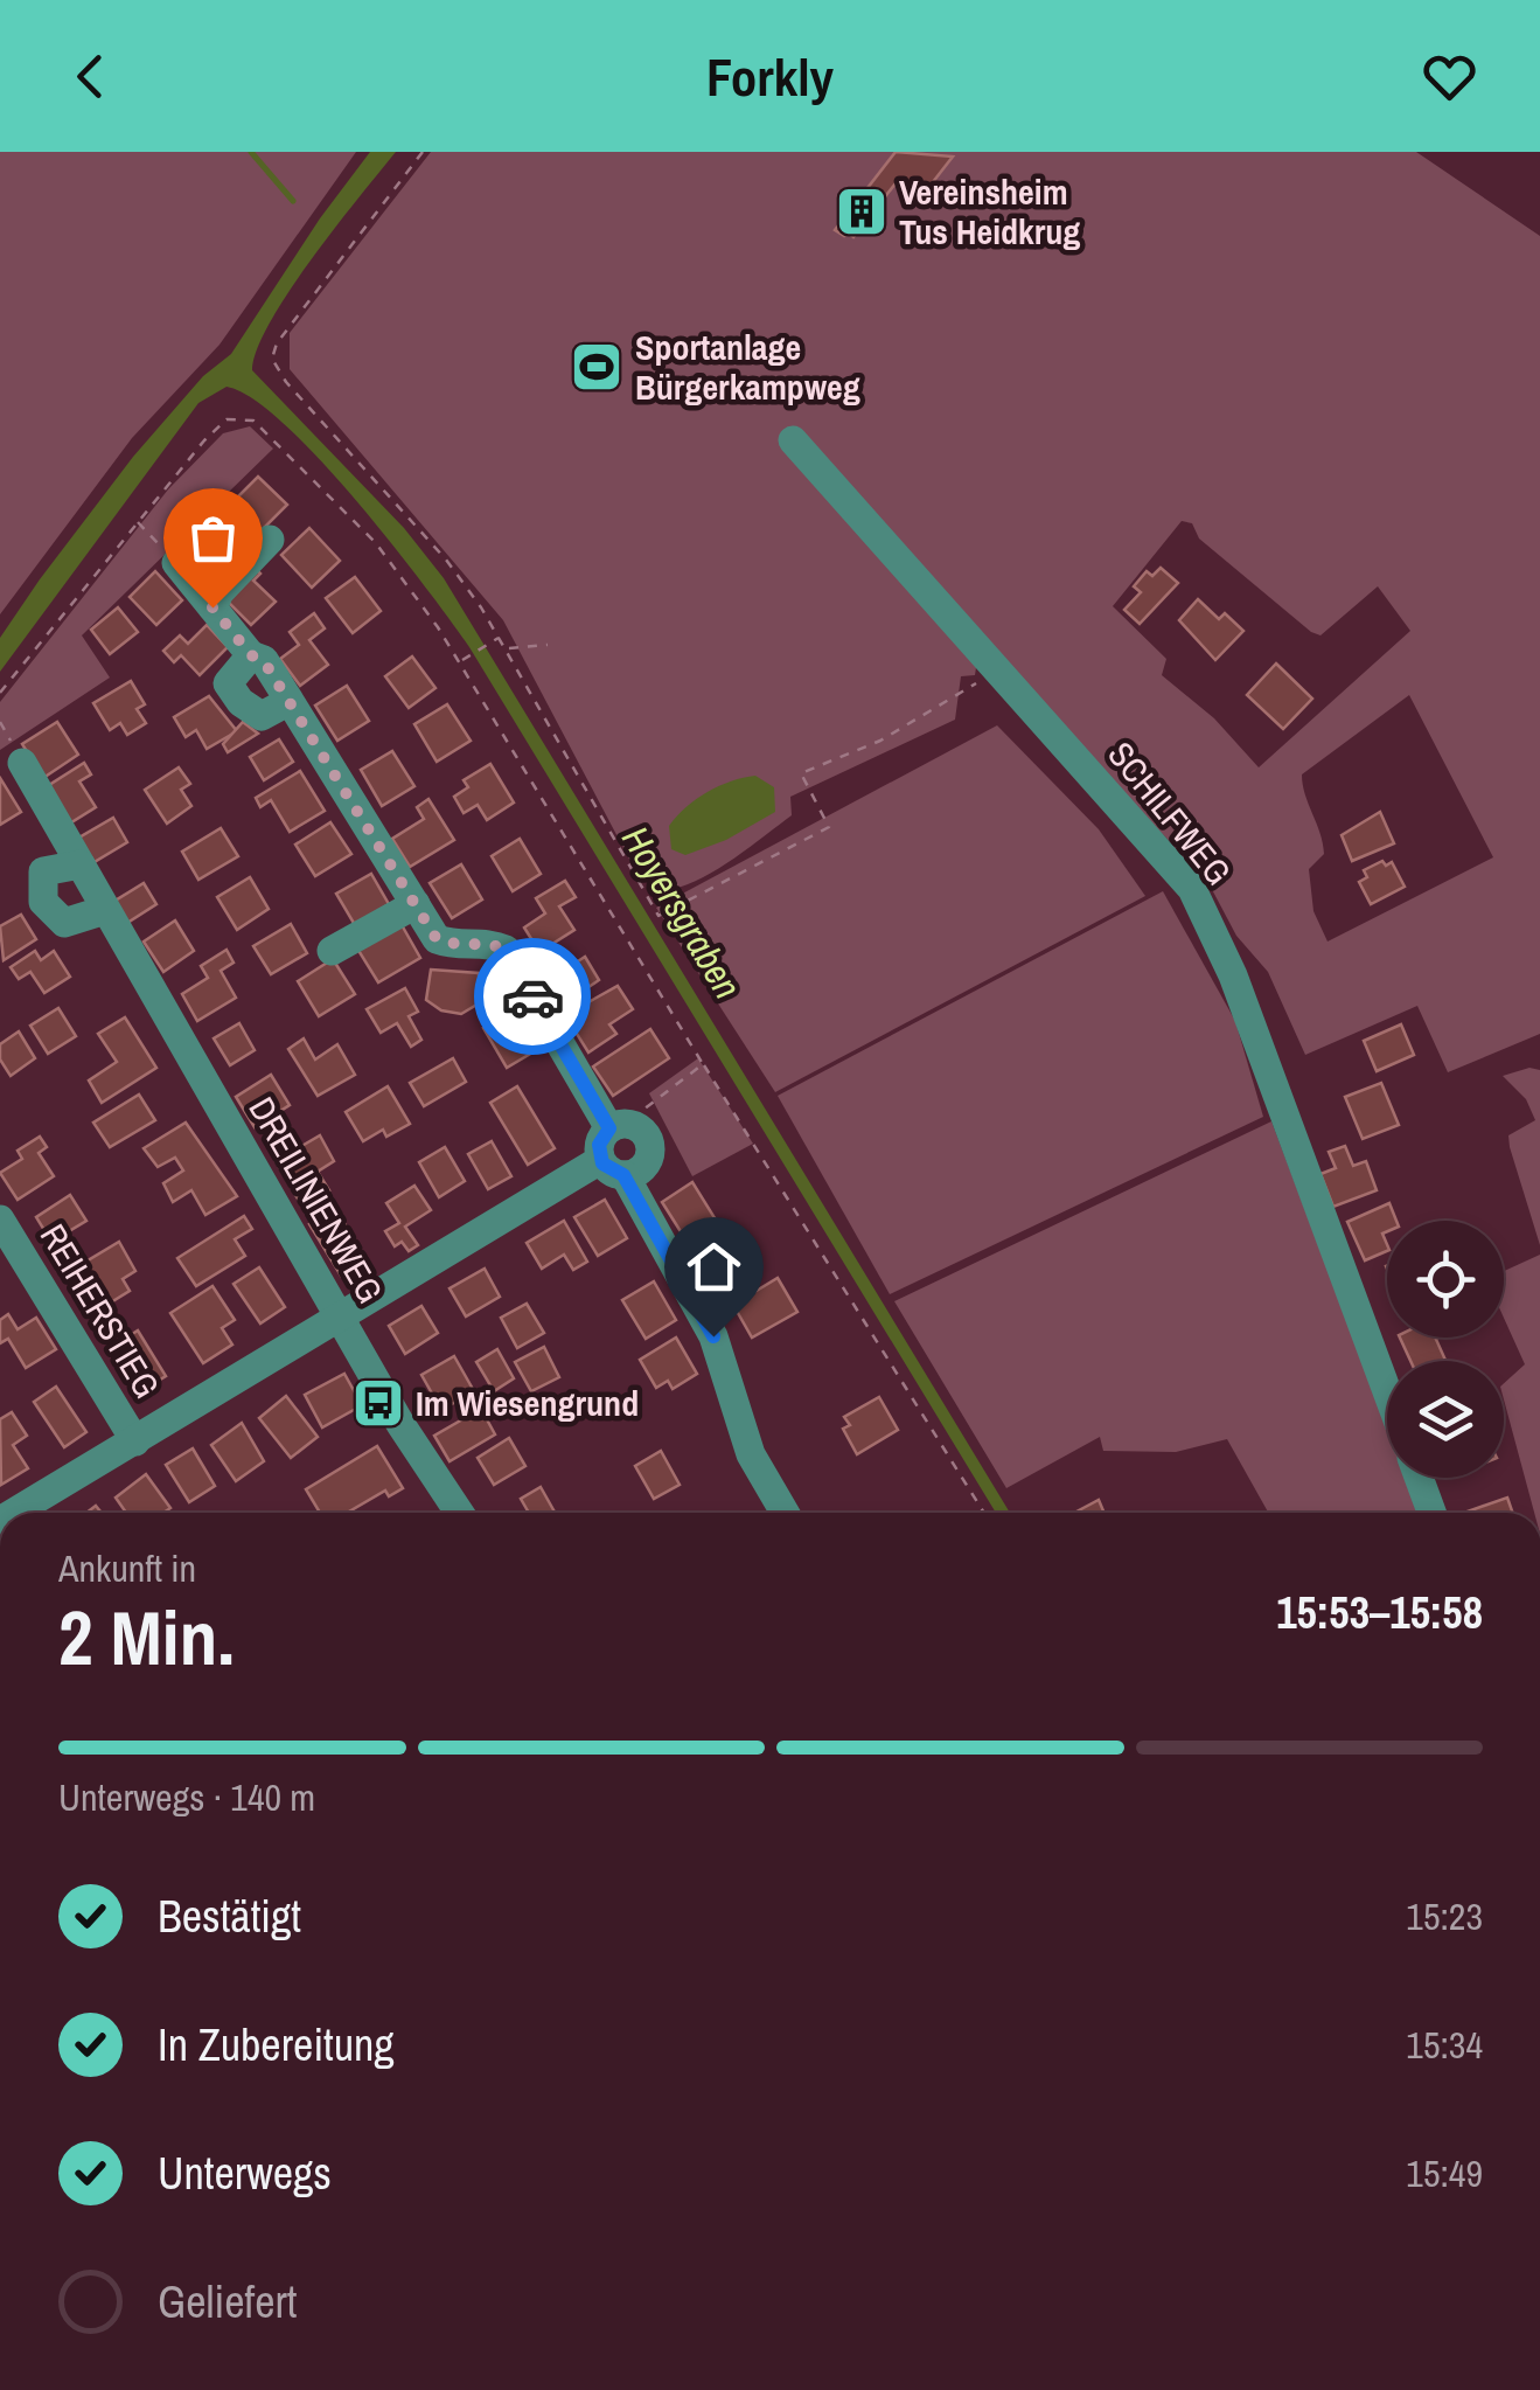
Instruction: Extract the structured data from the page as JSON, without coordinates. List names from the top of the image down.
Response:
{
  "streets": {
    "street": ["SCHILFWEG", "DREILINIENWEG", "REIHERSTIEG"]
  },
  "water": ["Hoyersgraben"],
  "places": {
    "building": ["Vereinsheim Tus Heidkrug"],
    "sports": ["Sportanlage Bürgerkampweg"],
    "bus stop": ["Im Wiesengrund"]
  },
  "page": {
    "header": "Forkly",
    "heading": ["2 Min.", "Ankunft in", "15:53–15:58"],
    "bar": "Unterwegs · 140 m",
    "list": [
      ["Bestätigt", "15:23"],
      ["In Zubereitung", "15:34"],
      ["Unterwegs", "15:49"],
      "Geliefert"
    ]
  }
}
